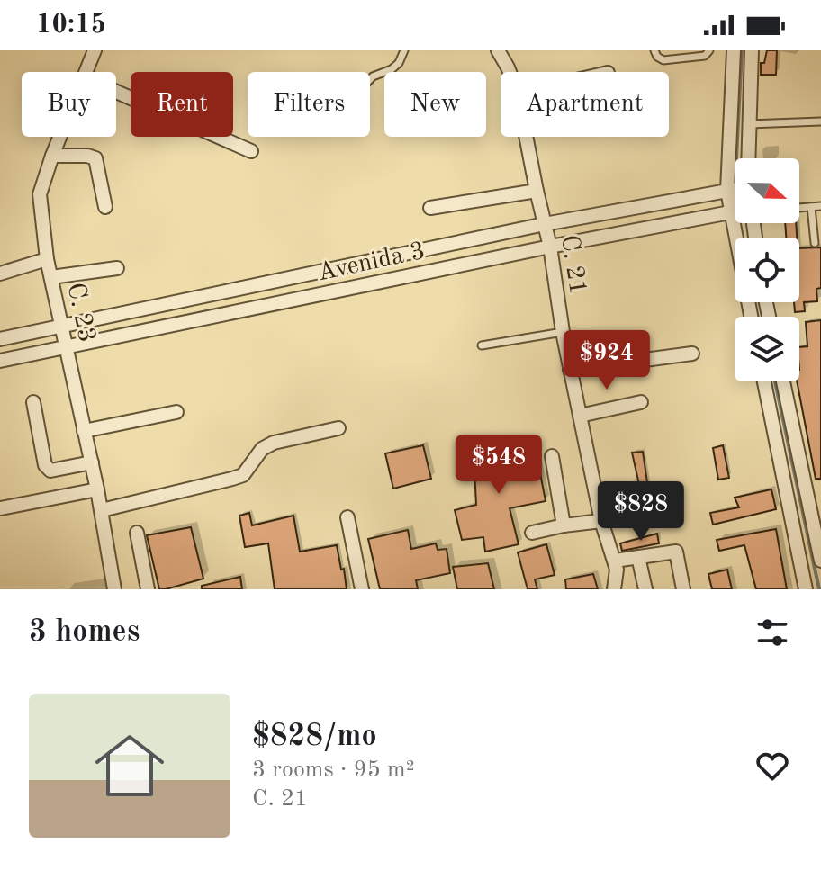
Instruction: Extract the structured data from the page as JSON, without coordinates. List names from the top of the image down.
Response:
{
  "streets": {
    "street": ["Avenida 3", "C. 21", "C. 23"]
  },
  "crossings": [
    ["Avenida 3", "C. 21"],
    ["Avenida 3", "C. 23"]
  ],
  "north": "right",
  "page": {
    "status": "10:15",
    "chip": [
      "Buy",
      "Rent",
      "Filters",
      "New",
      "Apartment"
    ],
    "price": ["$924", "$548", "$828"],
    "heading": "3 homes",
    "list": [
      {
        "name": "$828/mo",
        "note": "3 rooms · 95 m² · C. 21"
      }
    ]
  }
}
